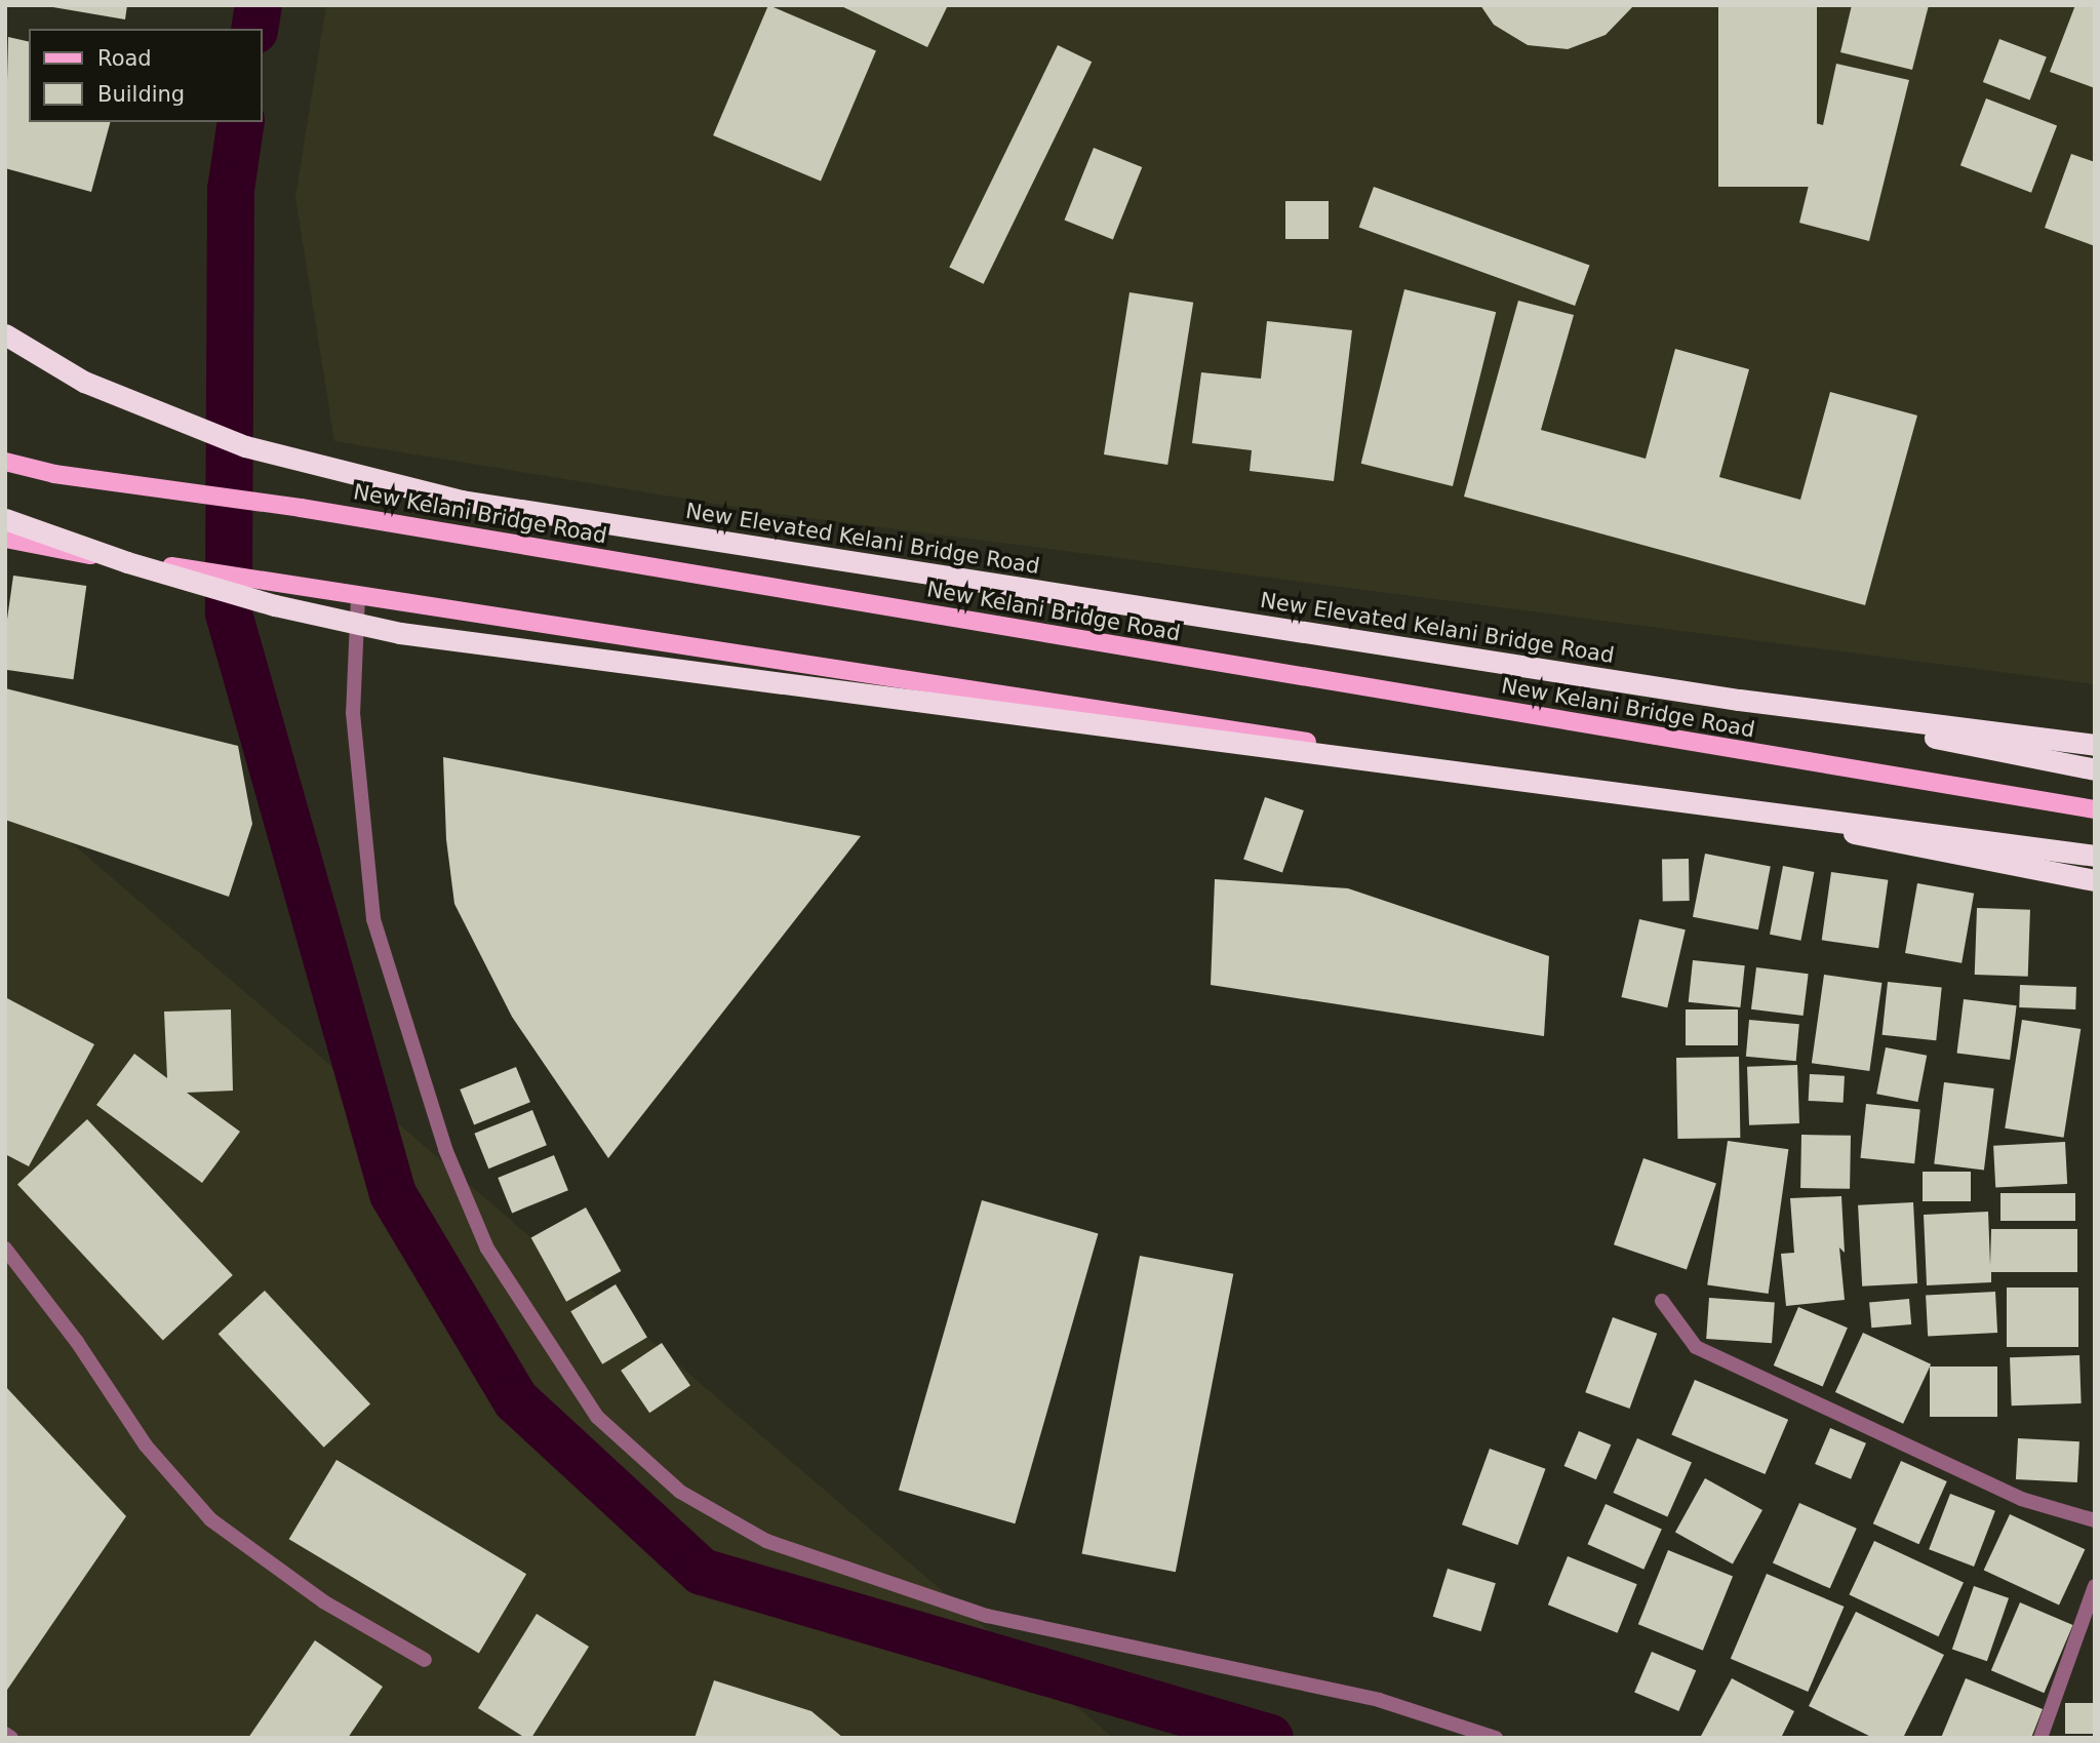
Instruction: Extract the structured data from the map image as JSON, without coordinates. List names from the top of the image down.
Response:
{
  "streets": {
    "highway": ["New Elevated Kelani Bridge Road"],
    "main road": ["New Kelani Bridge Road"]
  },
  "legend": ["Road", "Building"]
}
